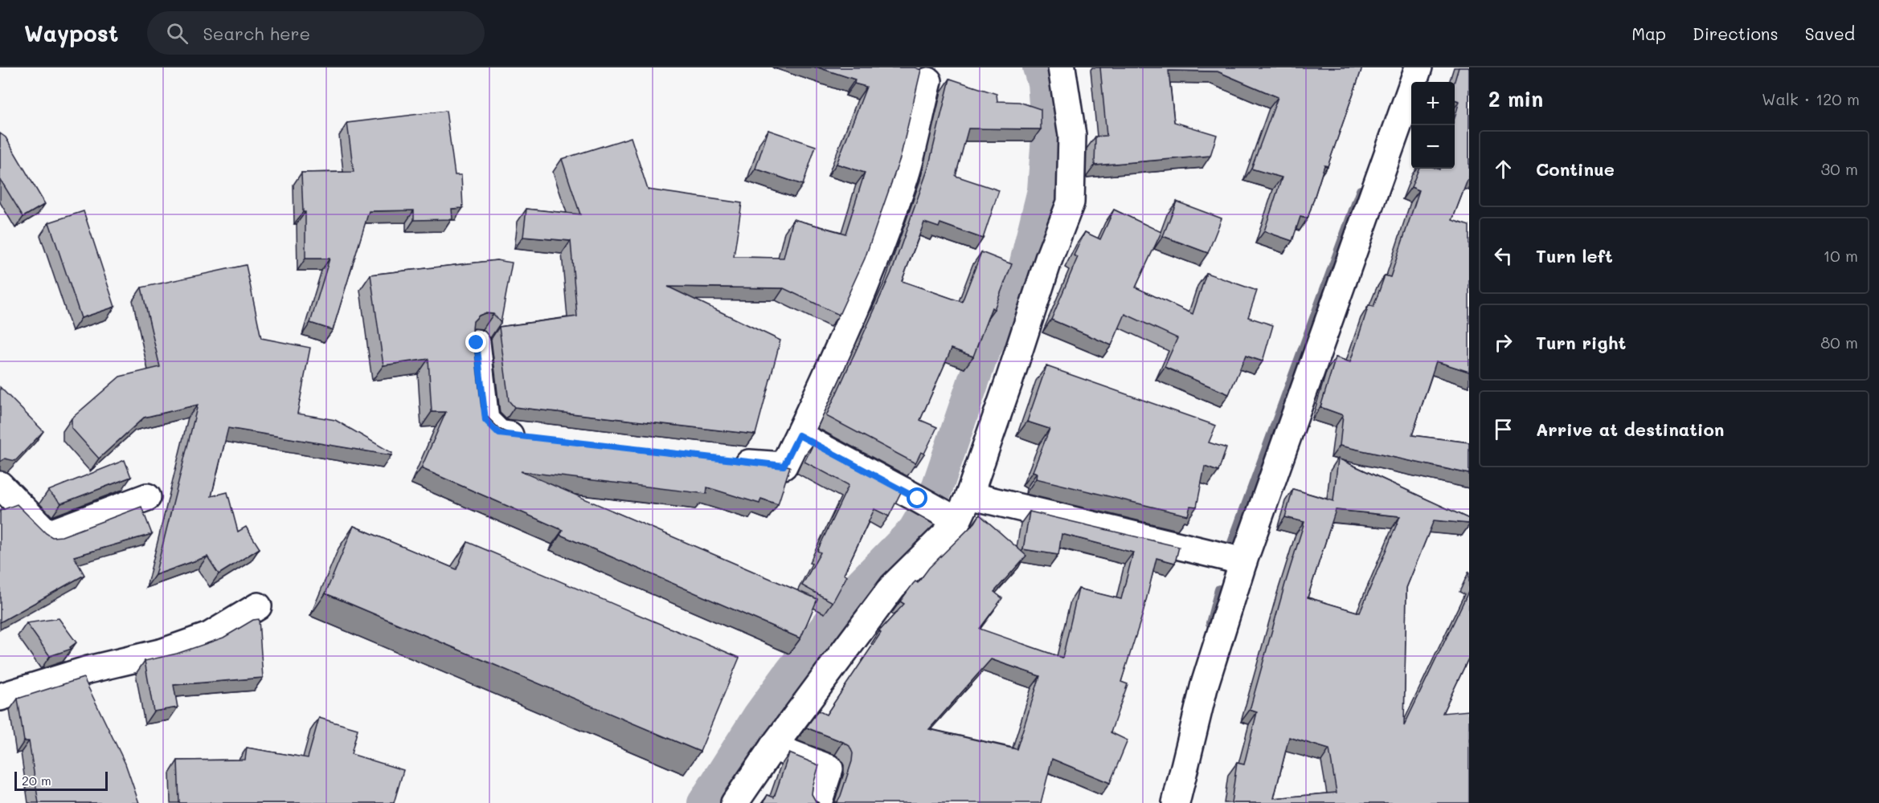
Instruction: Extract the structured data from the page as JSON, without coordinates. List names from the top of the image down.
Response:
{
  "scale_bar": "20 m",
  "page": {
    "header": "Waypost",
    "search": "Search here",
    "nav": ["Map", "Directions", "Saved"],
    "heading": ["2 min", "Walk · 120 m"],
    "map_buttons": ["+", "−"],
    "list": [
      ["Continue", "30 m"],
      ["Turn left", "10 m"],
      ["Turn right", "80 m"],
      "Arrive at destination"
    ],
    "scale": "20 m"
  }
}
